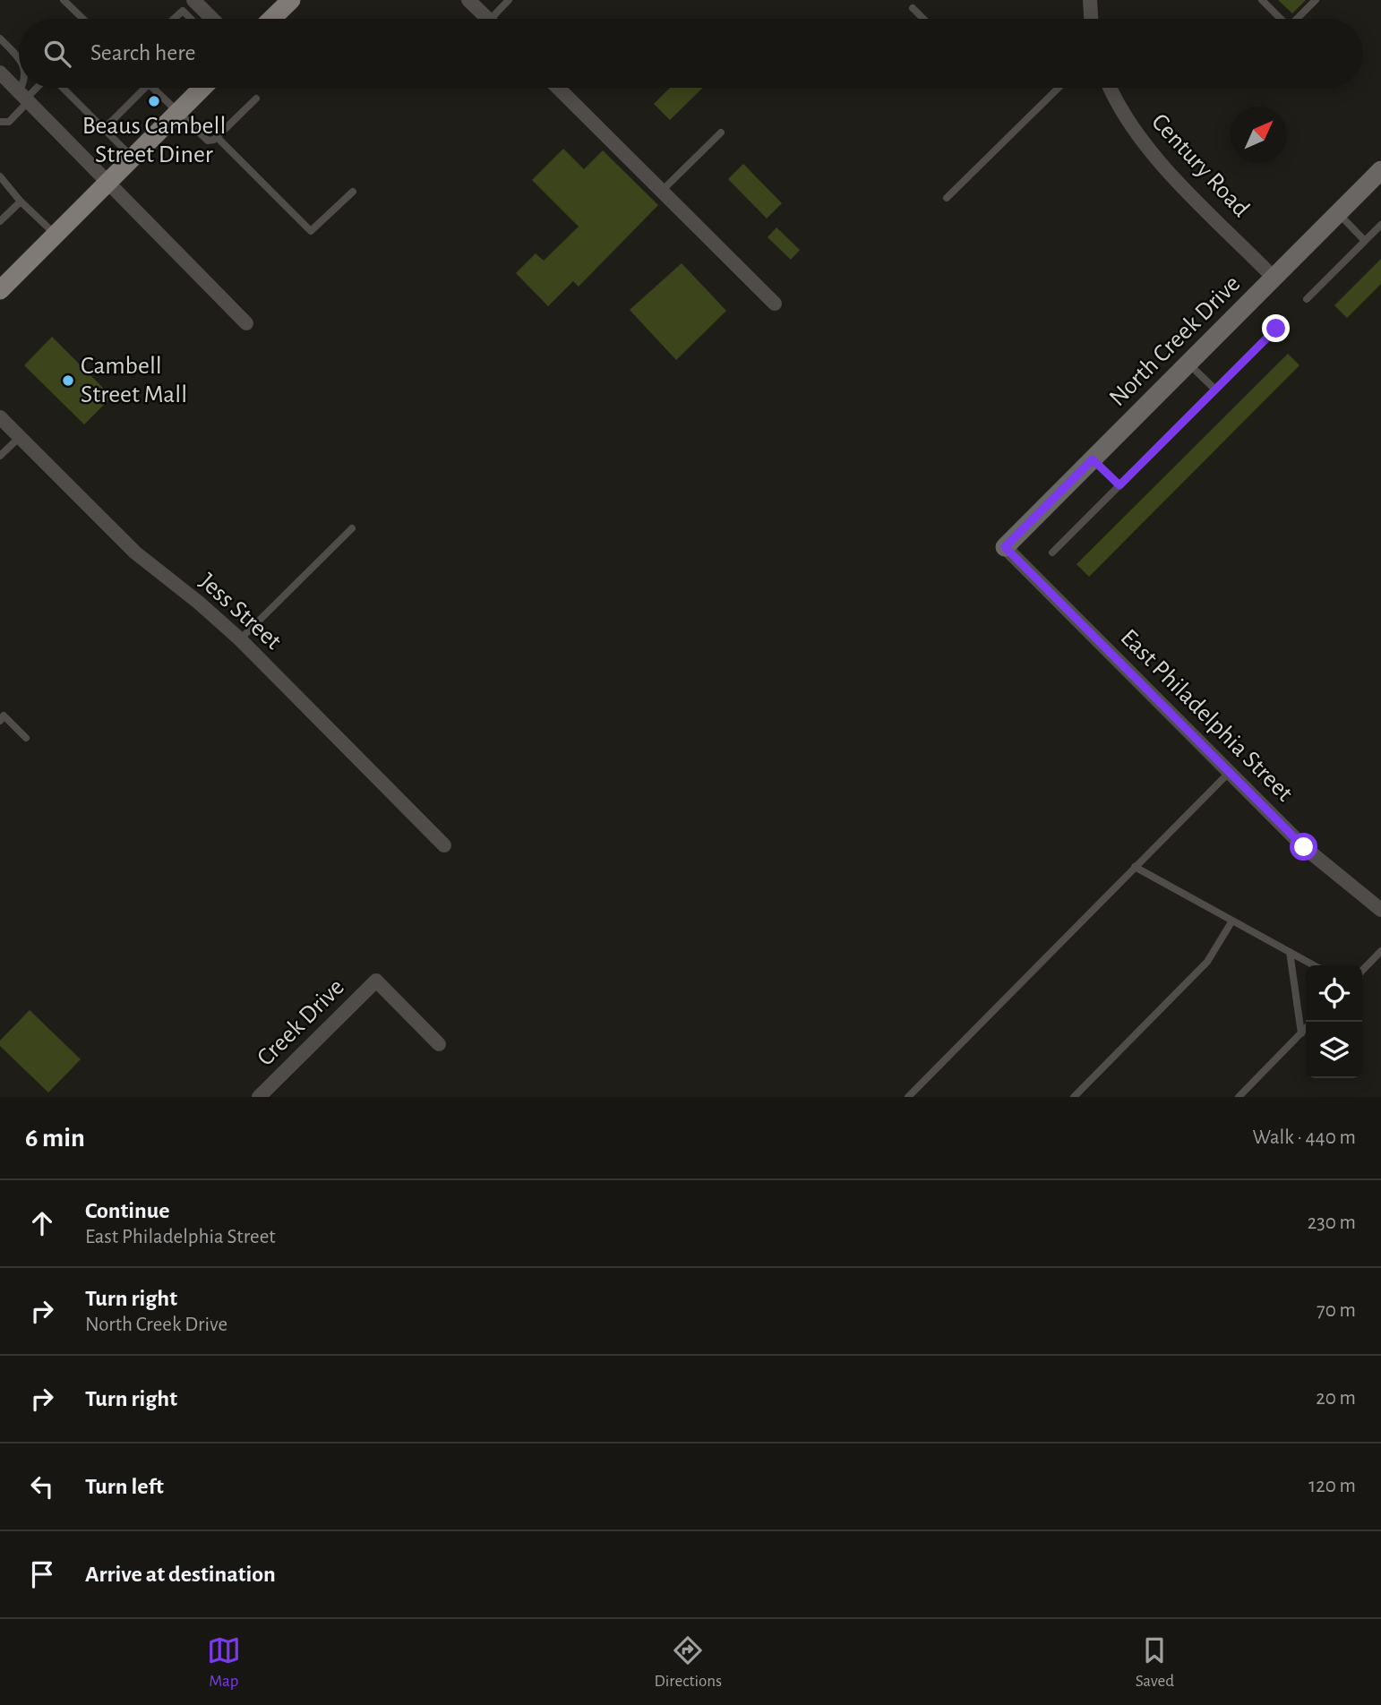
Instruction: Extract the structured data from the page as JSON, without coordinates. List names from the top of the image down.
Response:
{
  "streets": {
    "street": [
      "Century Road",
      "North Creek Drive",
      "Jess Street",
      "East Philadelphia Street",
      "Creek Drive"
    ]
  },
  "crossings": [
    ["Century Road", "North Creek Drive"],
    ["North Creek Drive", "East Philadelphia Street"]
  ],
  "places": ["Beaus Cambell Street Diner", "Cambell Street Mall"],
  "north": "top right",
  "page": {
    "search": "Search here",
    "heading": ["6 min", "Walk · 440 m"],
    "list": [
      ["Continue", "East Philadelphia Street", "230 m"],
      ["Turn right", "North Creek Drive", "70 m"],
      ["Turn right", "20 m"],
      ["Turn left", "120 m"],
      "Arrive at destination"
    ],
    "nav": ["Map", "Directions", "Saved"]
  }
}
